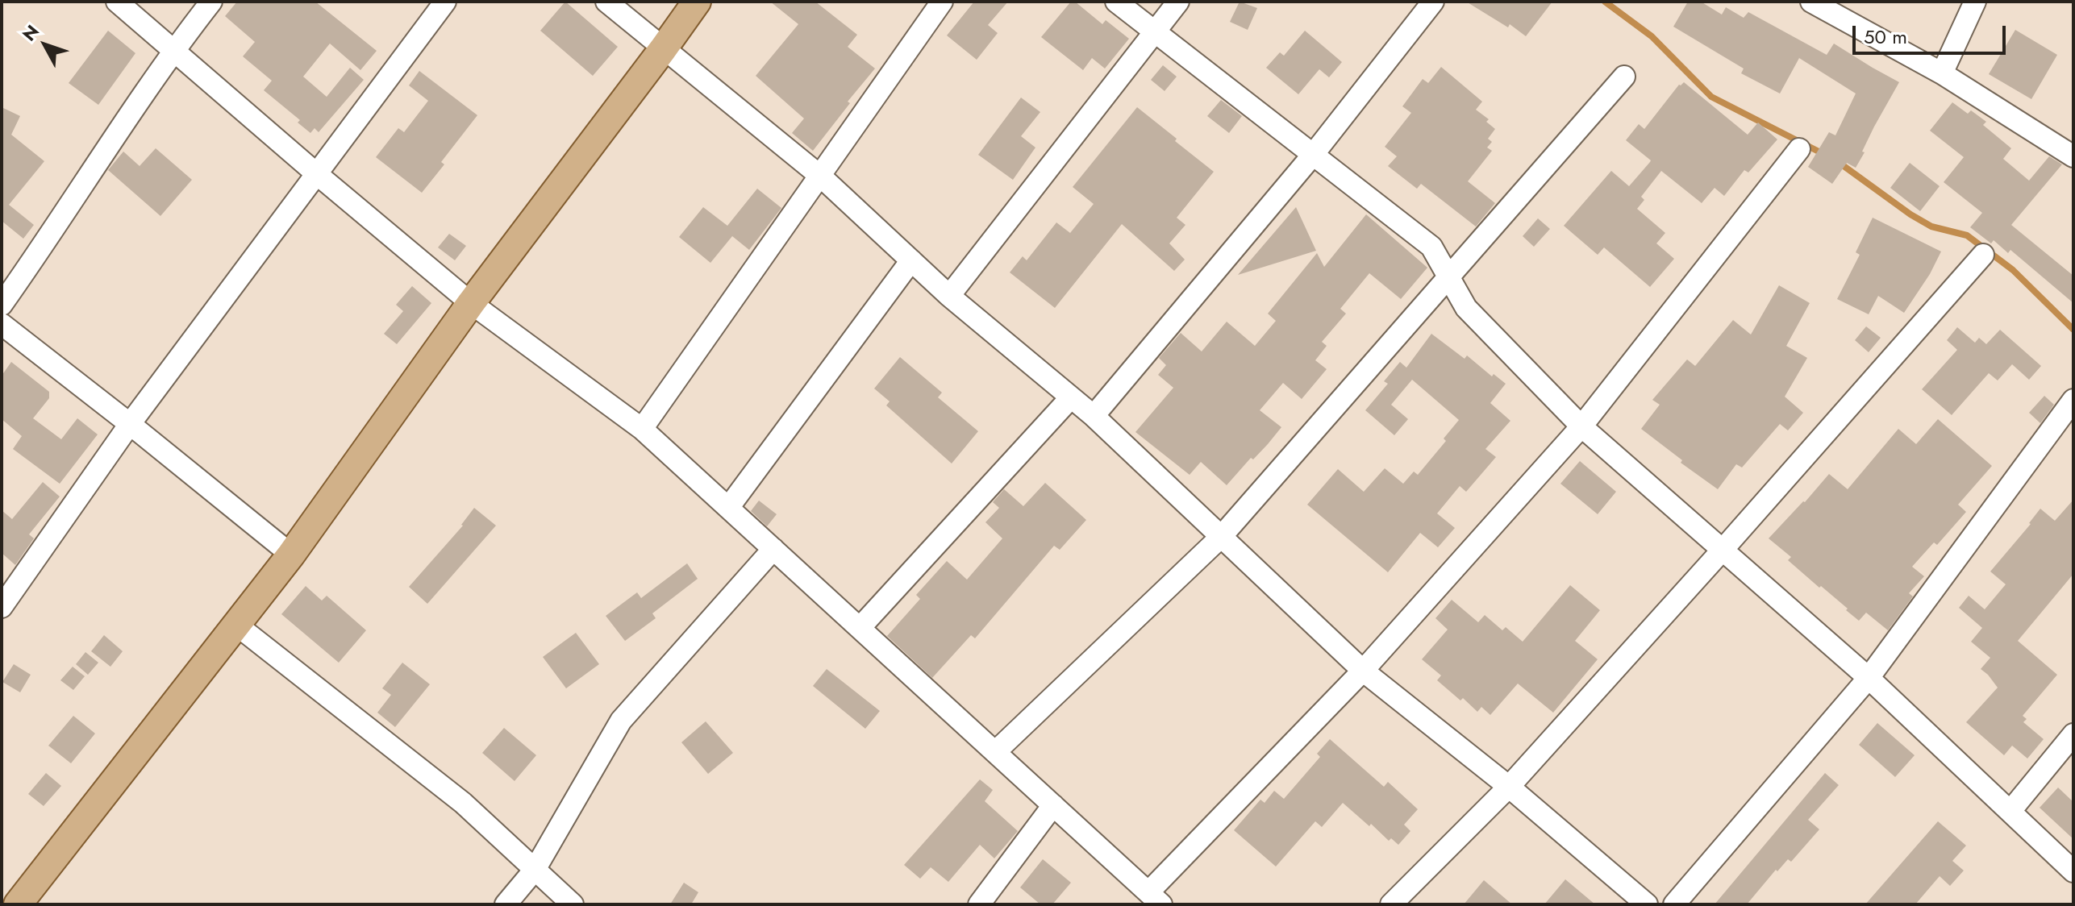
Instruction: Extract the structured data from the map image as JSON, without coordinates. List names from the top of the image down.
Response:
{
  "scale_bar": "50 m",
  "north": "top left"
}
